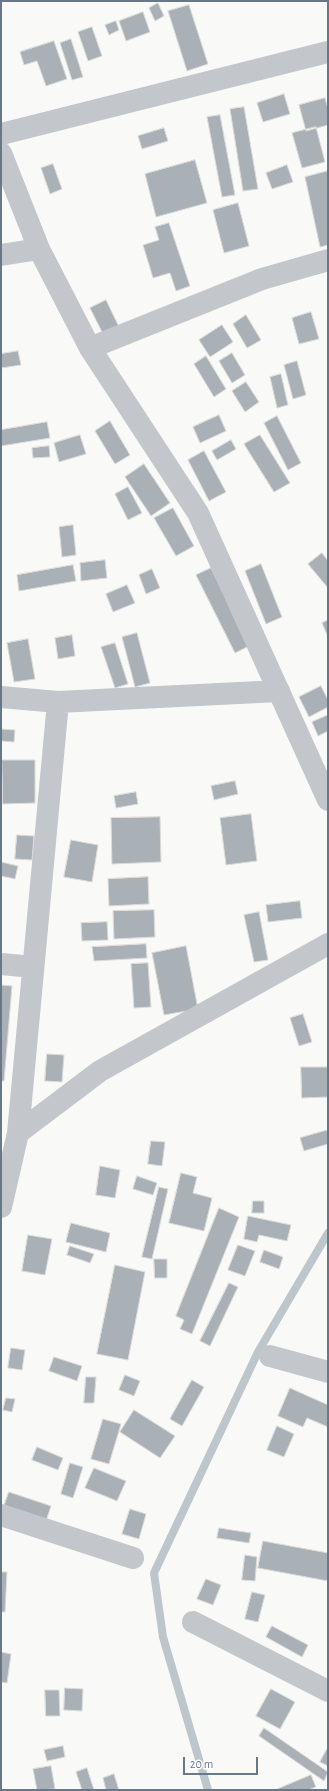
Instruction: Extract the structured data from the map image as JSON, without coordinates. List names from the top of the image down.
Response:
{
  "scale_bar": "20 m"
}
